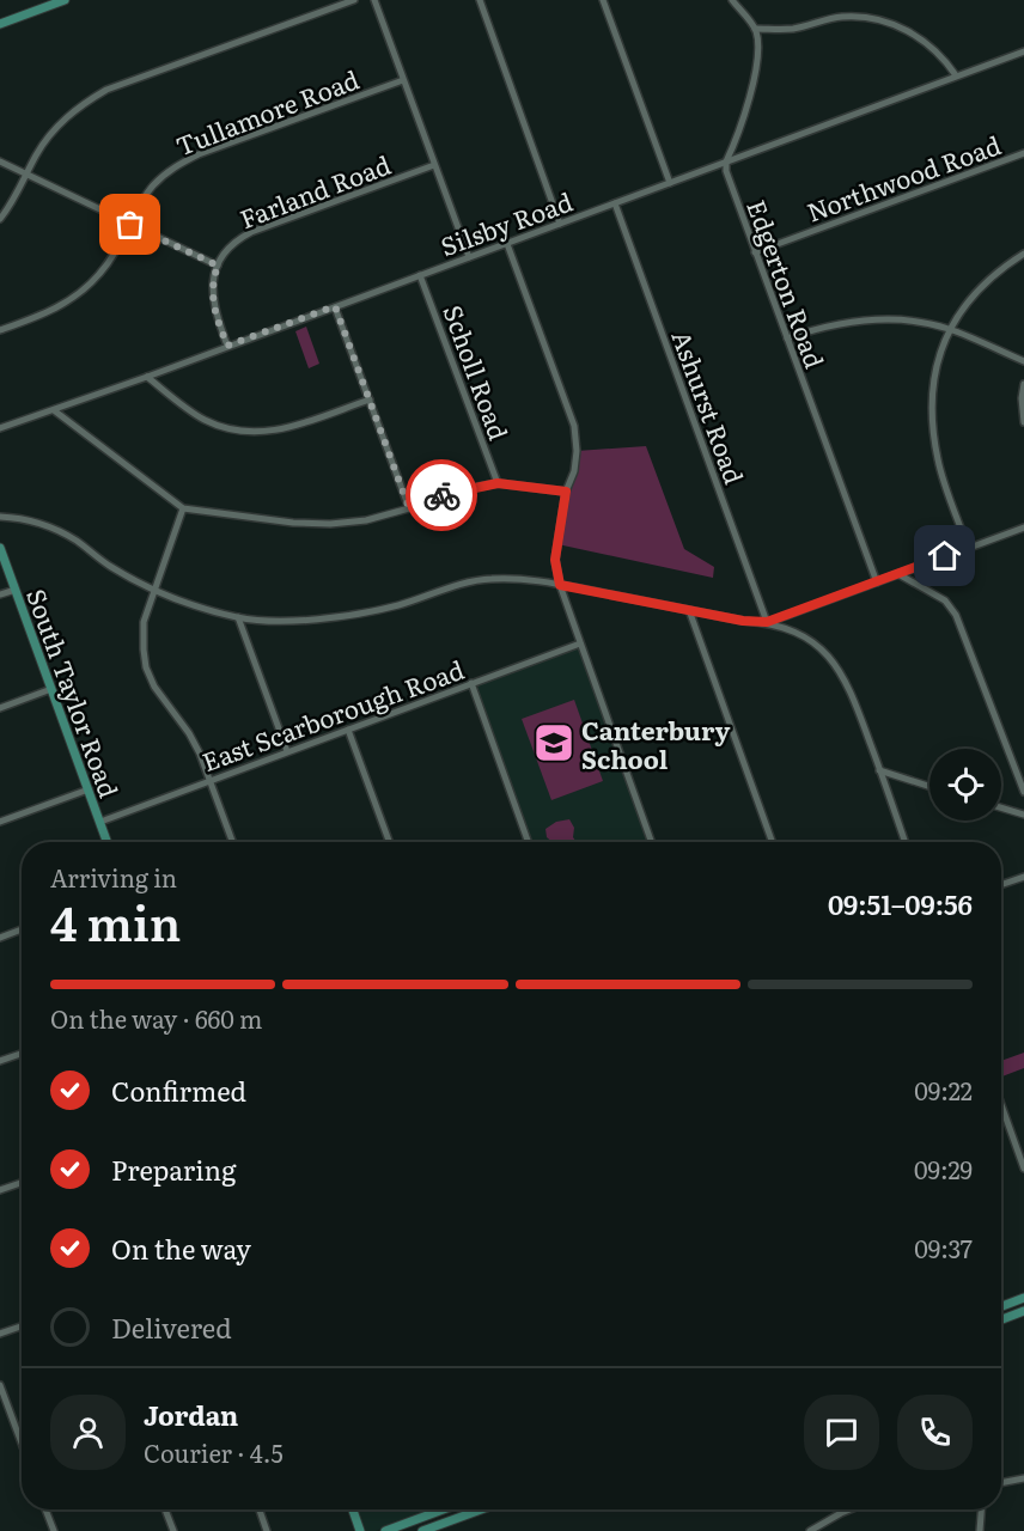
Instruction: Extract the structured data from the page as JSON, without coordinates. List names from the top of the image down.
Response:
{
  "streets": {
    "main road": ["South Taylor Road"],
    "street": [
      "Tullamore Road",
      "Northwood Road",
      "Farland Road",
      "Silsby Road",
      "Edgerton Road",
      "Scholl Road",
      "Ashurst Road",
      "East Scarborough Road"
    ]
  },
  "crossings": [
    ["Northwood Road", "Edgerton Road"],
    ["Silsby Road", "Edgerton Road"],
    ["Silsby Road", "Scholl Road"],
    ["Silsby Road", "Ashurst Road"],
    ["South Taylor Road", "East Scarborough Road"]
  ],
  "places": {
    "school or university": ["Canterbury School"]
  },
  "page": {
    "heading": ["4 min", "Arriving in", "09:51–09:56"],
    "panel": ["Jordan", "Courier · 4.5"],
    "bar": "On the way · 660 m",
    "list": [
      ["Confirmed", "09:22"],
      ["Preparing", "09:29"],
      ["On the way", "09:37"],
      "Delivered"
    ]
  }
}
